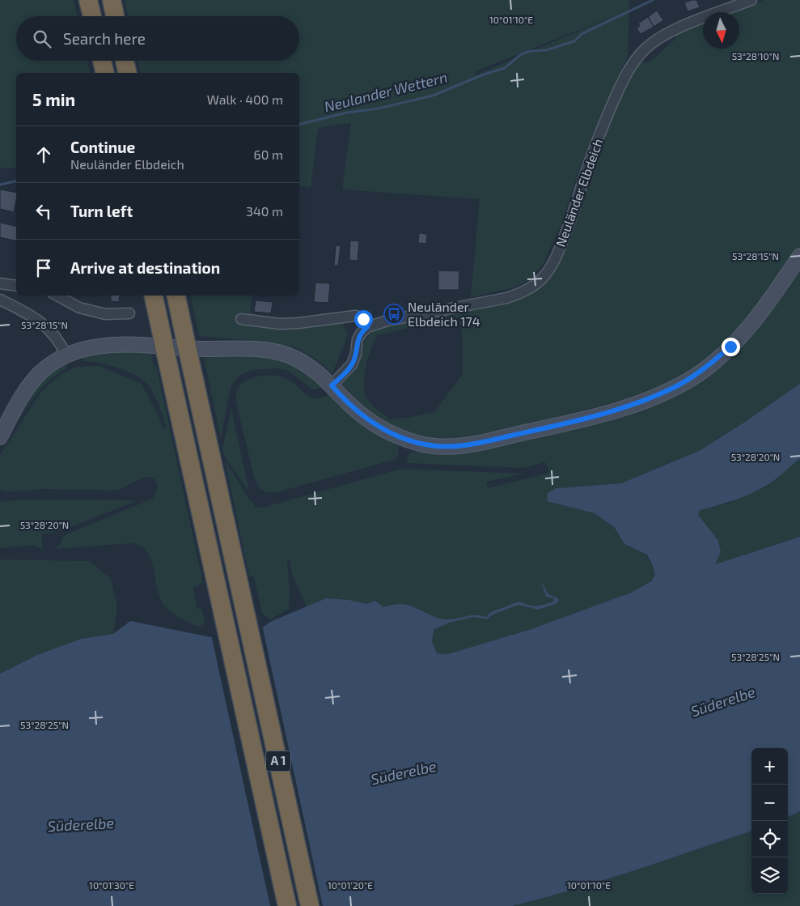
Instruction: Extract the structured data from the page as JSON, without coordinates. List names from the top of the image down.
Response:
{
  "streets": {
    "highway": ["A 1"],
    "street": ["Neuländer Elbdeich"]
  },
  "water": ["Neulander Wettern", "Süderelbe"],
  "places": {
    "bus stop": ["Neuländer Elbdeich 174"]
  },
  "north": "bottom",
  "page": {
    "search": "Search here",
    "heading": ["5 min", "Walk · 400 m"],
    "list": [
      ["Continue", "Neuländer Elbdeich", "60 m"],
      ["Turn left", "340 m"],
      "Arrive at destination"
    ],
    "map_buttons": ["+", "−"]
  },
  "coordinates": [
    "10°01'10\"E",
    "53°28'10\"N",
    "53°28'15\"N",
    "53°28'20\"N",
    "53°28'25\"N",
    "10°01'30\"E",
    "10°01'20\"E"
  ]
}
